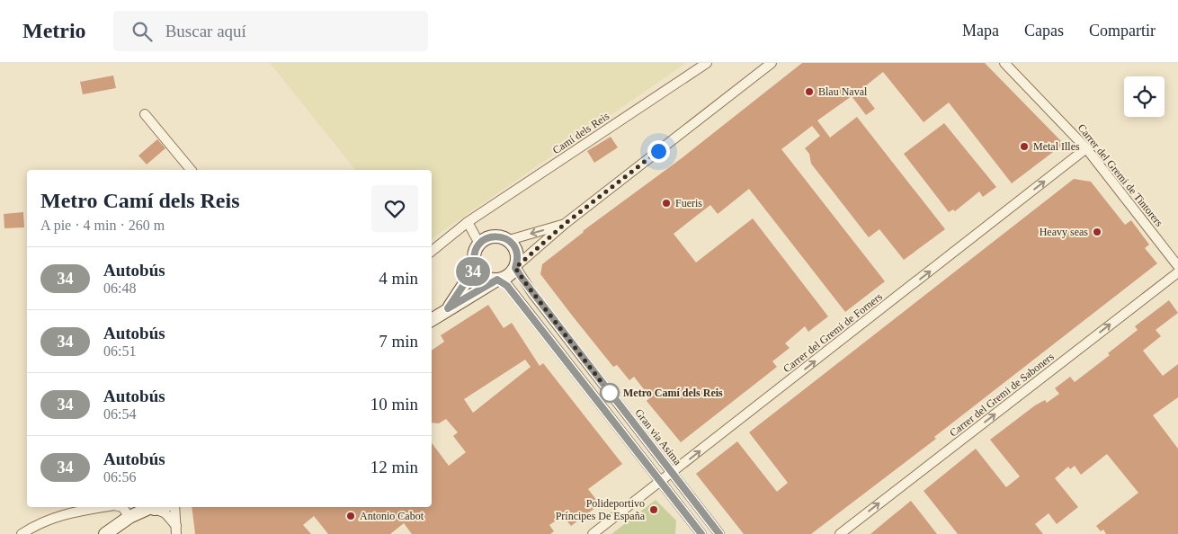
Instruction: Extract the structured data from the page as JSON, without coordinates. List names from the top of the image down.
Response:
{
  "streets": {
    "street": [
      "Camí dels Reis",
      "Carrer del Gremi de Tintorers",
      "Carrer del Gremi de Forners",
      "Carrer del Gremi de Saboners",
      "Gran via Asima"
    ]
  },
  "crossings": [
    ["Carrer del Gremi de Tintorers", "Carrer del Gremi de Forners"],
    ["Carrer del Gremi de Forners", "Gran via Asima"]
  ],
  "one_way": ["Carrer del Gremi de Forners", "Carrer del Gremi de Saboners"],
  "places": [
    "Blau Naval",
    "Metal Illes",
    "Fueris",
    "Heavy seas",
    "Metro Camí dels Reis",
    "Polideportivo Príncipes De España",
    "Antonio Cabot"
  ],
  "lines": ["bus line 34"],
  "page": {
    "header": "Metrio",
    "search": "Buscar aquí",
    "nav": ["Mapa", "Capas", "Compartir"],
    "on_map": "34",
    "heading": ["Metro Camí dels Reis", "A pie · 4 min · 260 m"],
    "list": [
      {
        "mark": "34",
        "name": "Autobús",
        "note": "06:48",
        "value": "4 min"
      },
      {
        "mark": "34",
        "name": "Autobús",
        "note": "06:51",
        "value": "7 min"
      },
      {
        "mark": "34",
        "name": "Autobús",
        "note": "06:54",
        "value": "10 min"
      },
      {
        "mark": "34",
        "name": "Autobús",
        "note": "06:56",
        "value": "12 min"
      }
    ]
  }
}
